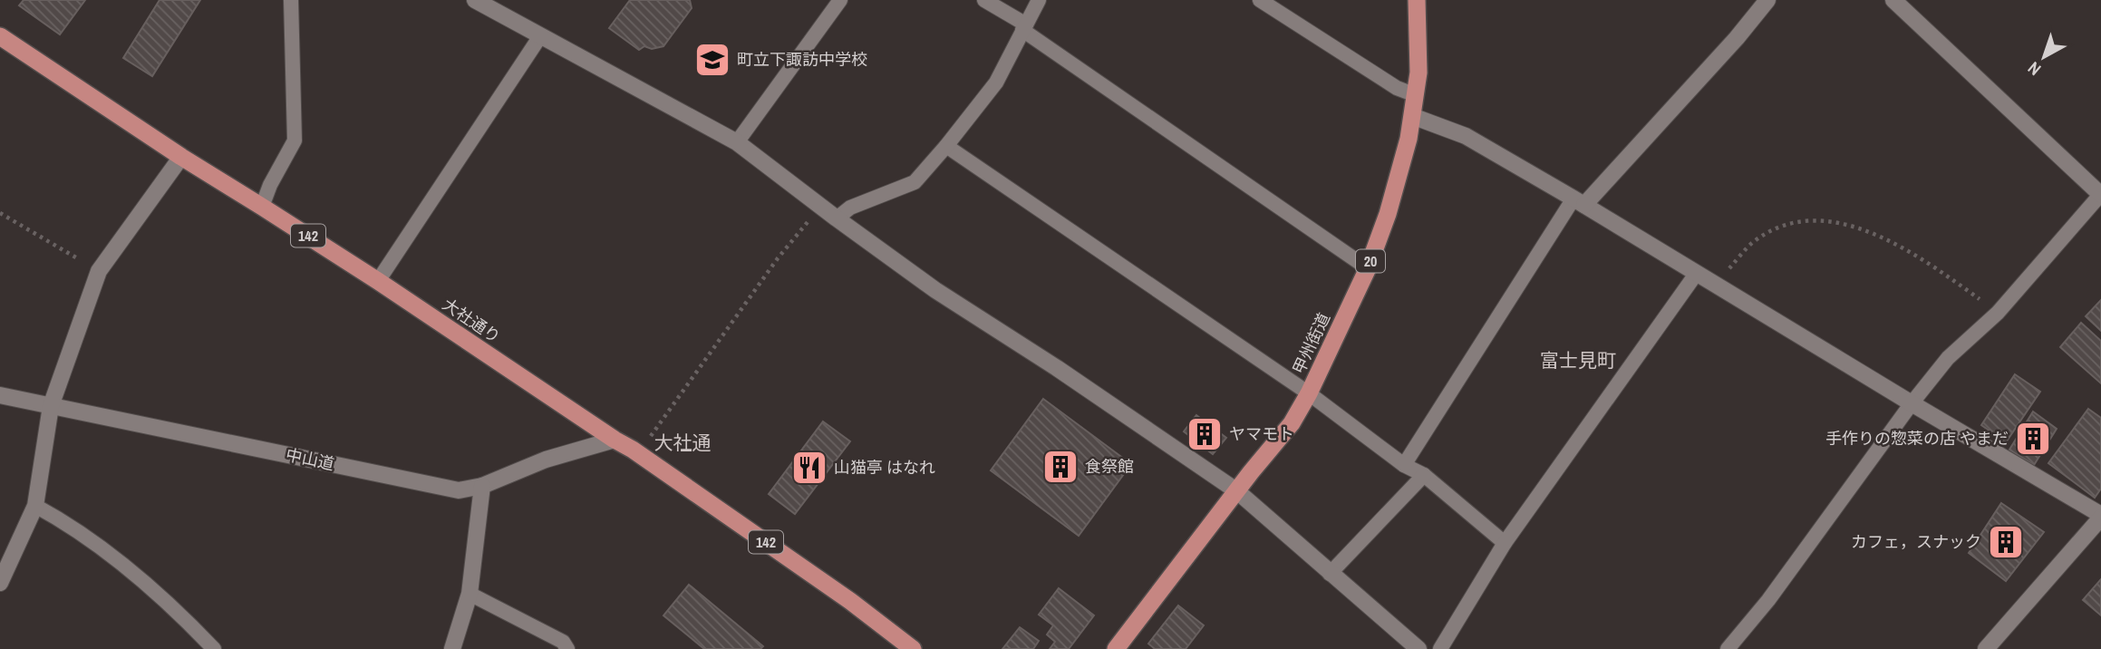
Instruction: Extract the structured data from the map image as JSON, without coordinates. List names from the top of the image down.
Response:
{
  "streets": {
    "highway": [
      "142",
      "20",
      "大社通り",
      "甲州街道"
    ],
    "street": ["中山道"]
  },
  "crossings": [
    ["大社通り", "中山道"]
  ],
  "districts": ["富士見町", "大社通"],
  "places": {
    "school or university": ["町立下諏訪中学校"],
    "building": [
      "ヤマモト",
      "手作りの惣菜の店 やまだ",
      "食祭館",
      "カフェ，スナック"
    ],
    "restaurant": ["山猫亭 はなれ"]
  },
  "north": "bottom left"
}
